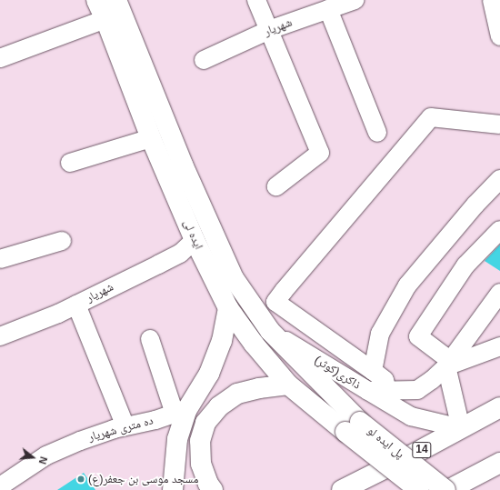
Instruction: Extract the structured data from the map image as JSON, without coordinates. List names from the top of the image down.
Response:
{
  "streets": {
    "main road": ["ایده لی", "پل ایده لو", "14"],
    "street": ["شهریار", "ذاکری(کوثر)", "ده متری شهریار"]
  },
  "crossings": [
    ["شهریار", "ایده لی"],
    ["ایده لی", "ذاکری(کوثر)"],
    ["ایده لی", "پل ایده لو"]
  ],
  "places": ["مسجد موسی بن جعفر(ع)"],
  "north": "right"
}
